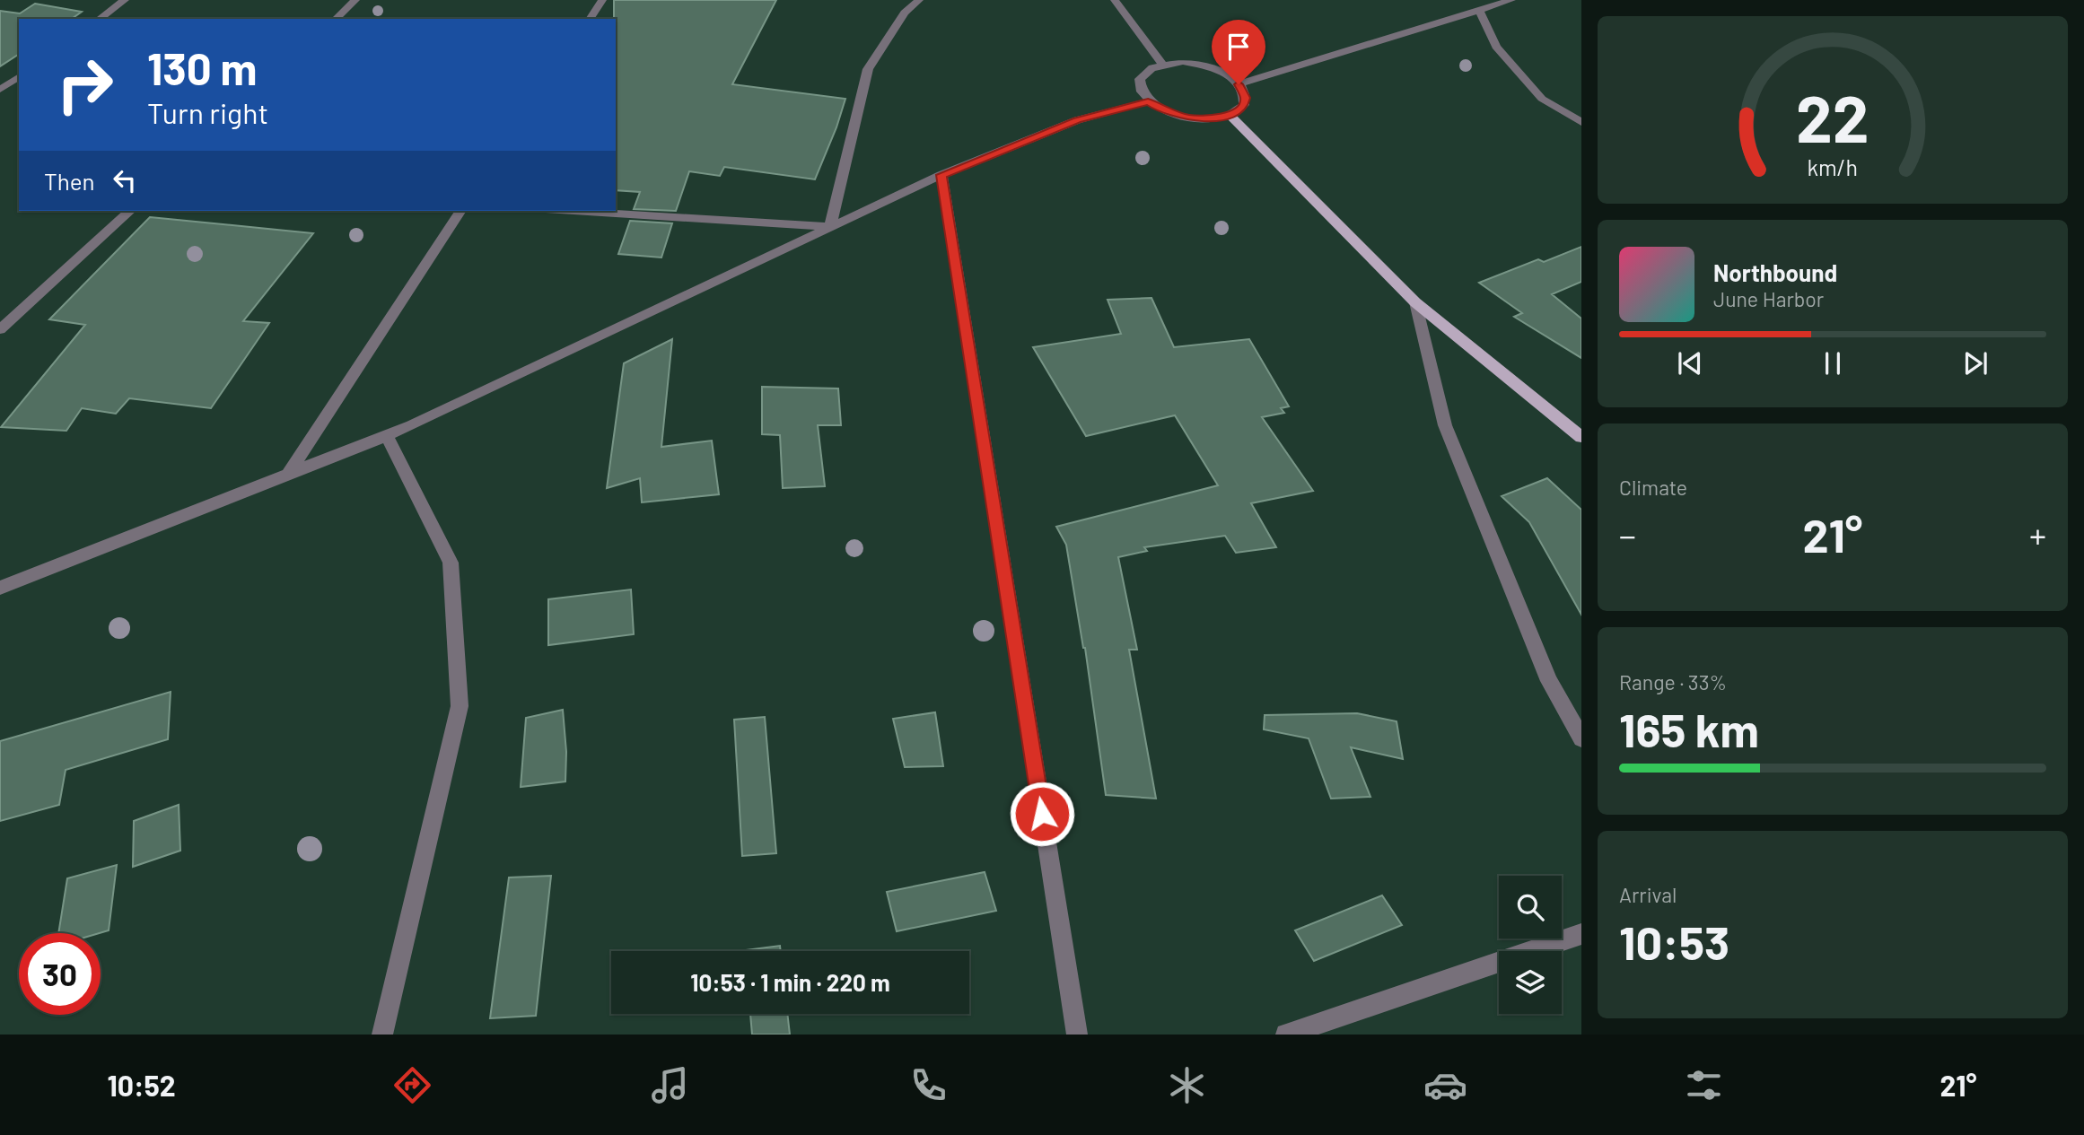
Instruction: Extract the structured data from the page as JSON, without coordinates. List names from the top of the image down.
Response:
{
  "page": {
    "turn": ["130 m", "Turn right"],
    "then": "Then",
    "song": ["Northbound", "June Harbor"],
    "tile": [
      "Climate",
      ["Range · 33%", "165 km"],
      ["Arrival", "10:53"]
    ],
    "heat": ["−", "21°", "+"],
    "limit": "30",
    "trip": "10:53 · 1 min · 220 m",
    "tabs": ["10:52", "21°"],
    "gauge": ["22", "km/h"]
  }
}
